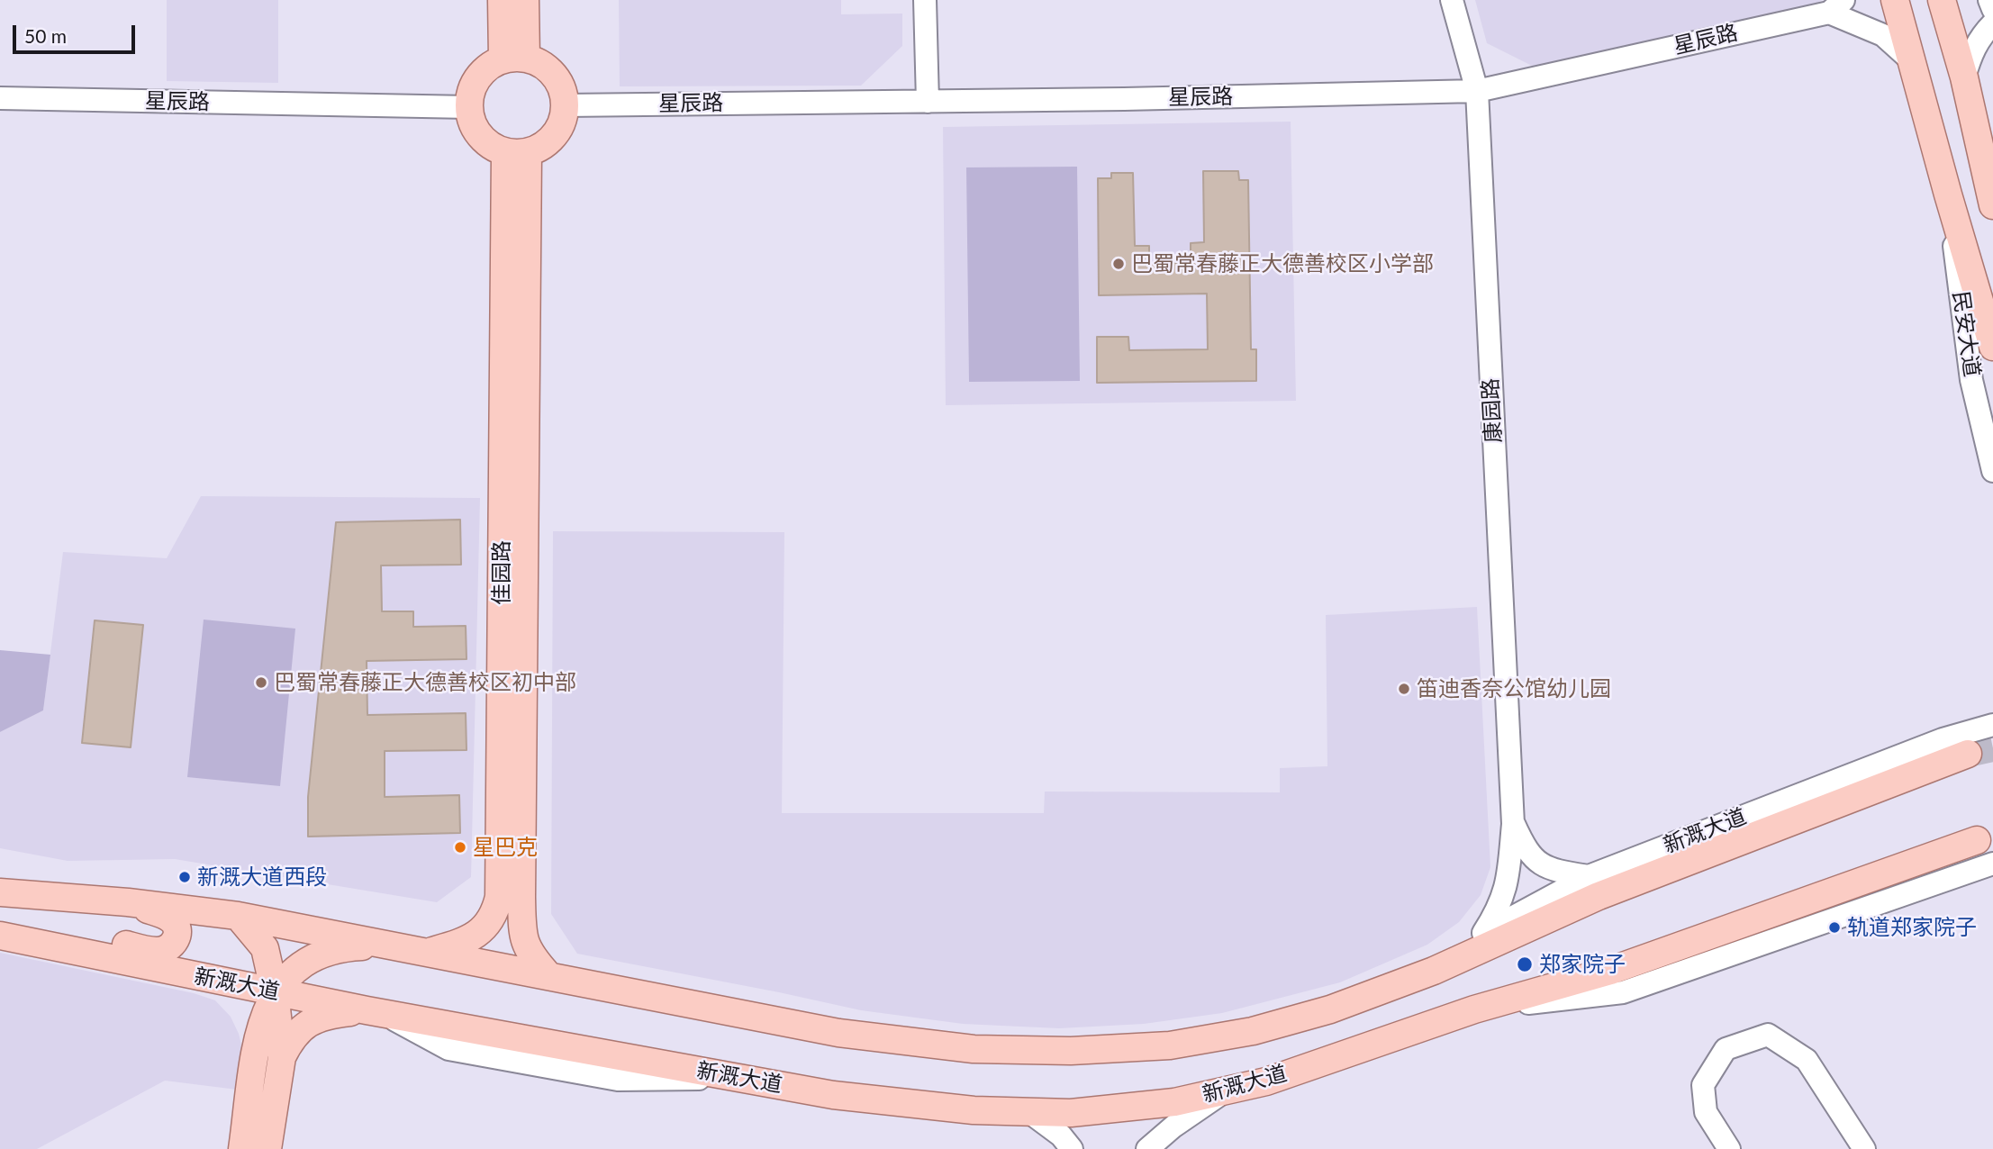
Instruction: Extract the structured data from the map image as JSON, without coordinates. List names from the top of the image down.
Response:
{
  "streets": {
    "main road": ["民安大道", "佳园路", "新溉大道"],
    "street": ["星辰路", "康园路"]
  },
  "crossings": [
    ["星辰路", "康园路"],
    ["星辰路", "佳园路"],
    ["佳园路", "新溉大道"]
  ],
  "places": [
    "巴蜀常春藤正大德善校区小学部",
    "巴蜀常春藤正大德善校区初中部",
    "笛迪香奈公馆幼儿园",
    "星巴克",
    "新溉大道西段",
    "轨道郑家院子",
    "郑家院子"
  ],
  "scale_bar": "50 m"
}
